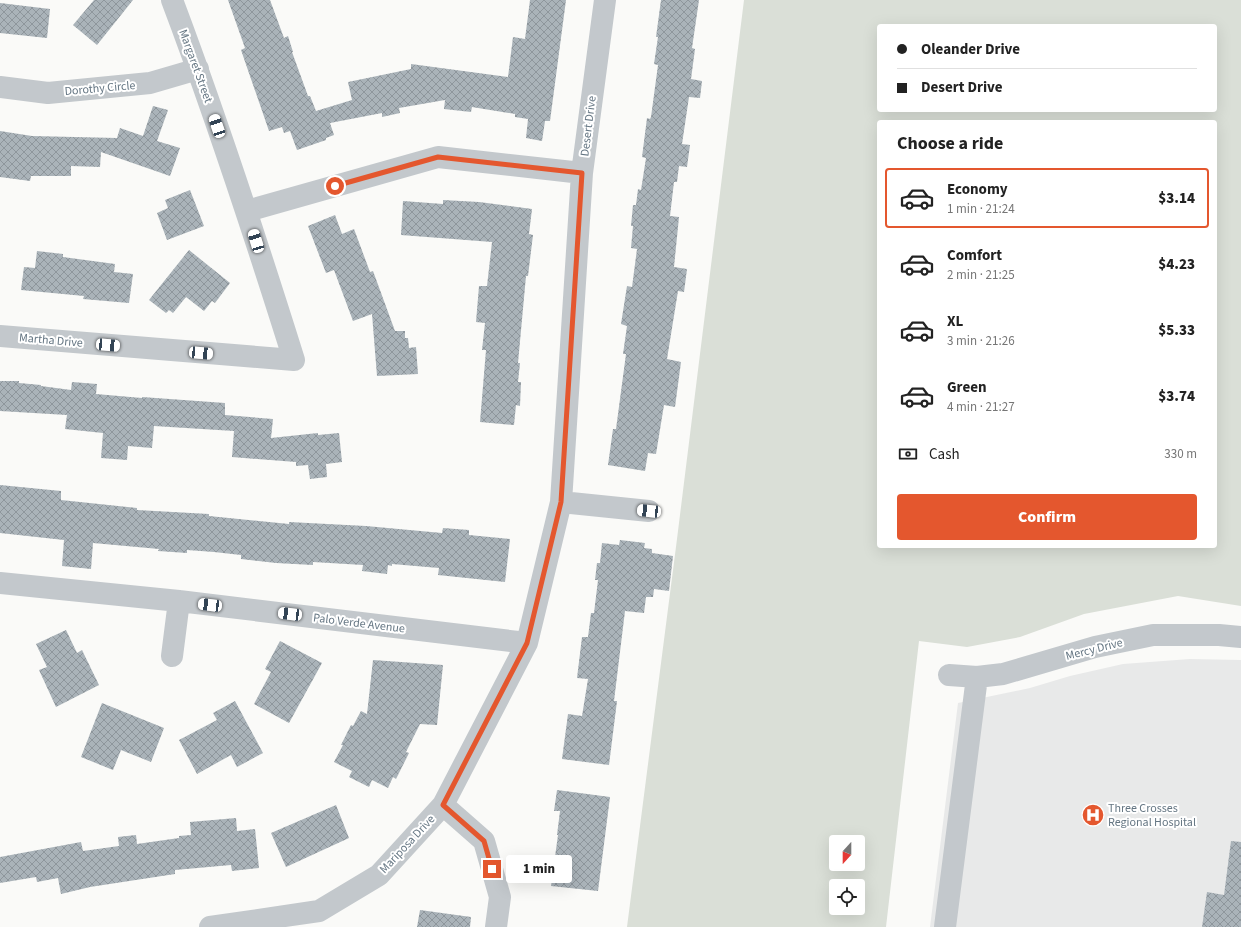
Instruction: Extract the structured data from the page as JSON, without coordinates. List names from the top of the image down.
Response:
{
  "streets": {
    "street": [
      "Margaret Street",
      "Dorothy Circle",
      "Desert Drive",
      "Martha Drive",
      "Palo Verde Avenue",
      "Mercy Drive",
      "Mariposa Drive"
    ]
  },
  "crossings": [
    ["Margaret Street", "Dorothy Circle"],
    ["Margaret Street", "Martha Drive"],
    ["Desert Drive", "Palo Verde Avenue"],
    ["Desert Drive", "Mariposa Drive"]
  ],
  "places": {
    "hospital": ["Three Crosses Regional Hospital"]
  },
  "north": "bottom",
  "page": {
    "banner": ["Oleander Drive", "Desert Drive"],
    "heading": "Choose a ride",
    "list": [
      {
        "name": "Economy",
        "note": "1 min · 21:24",
        "value": "$3.14"
      },
      {
        "name": "Comfort",
        "note": "2 min · 21:25",
        "value": "$4.23"
      },
      {
        "name": "XL",
        "note": "3 min · 21:26",
        "value": "$5.33"
      },
      {
        "name": "Green",
        "note": "4 min · 21:27",
        "value": "$3.74"
      }
    ],
    "pay": ["Cash", "330 m"],
    "buttons": "Confirm",
    "bubble": "1 min"
  }
}
